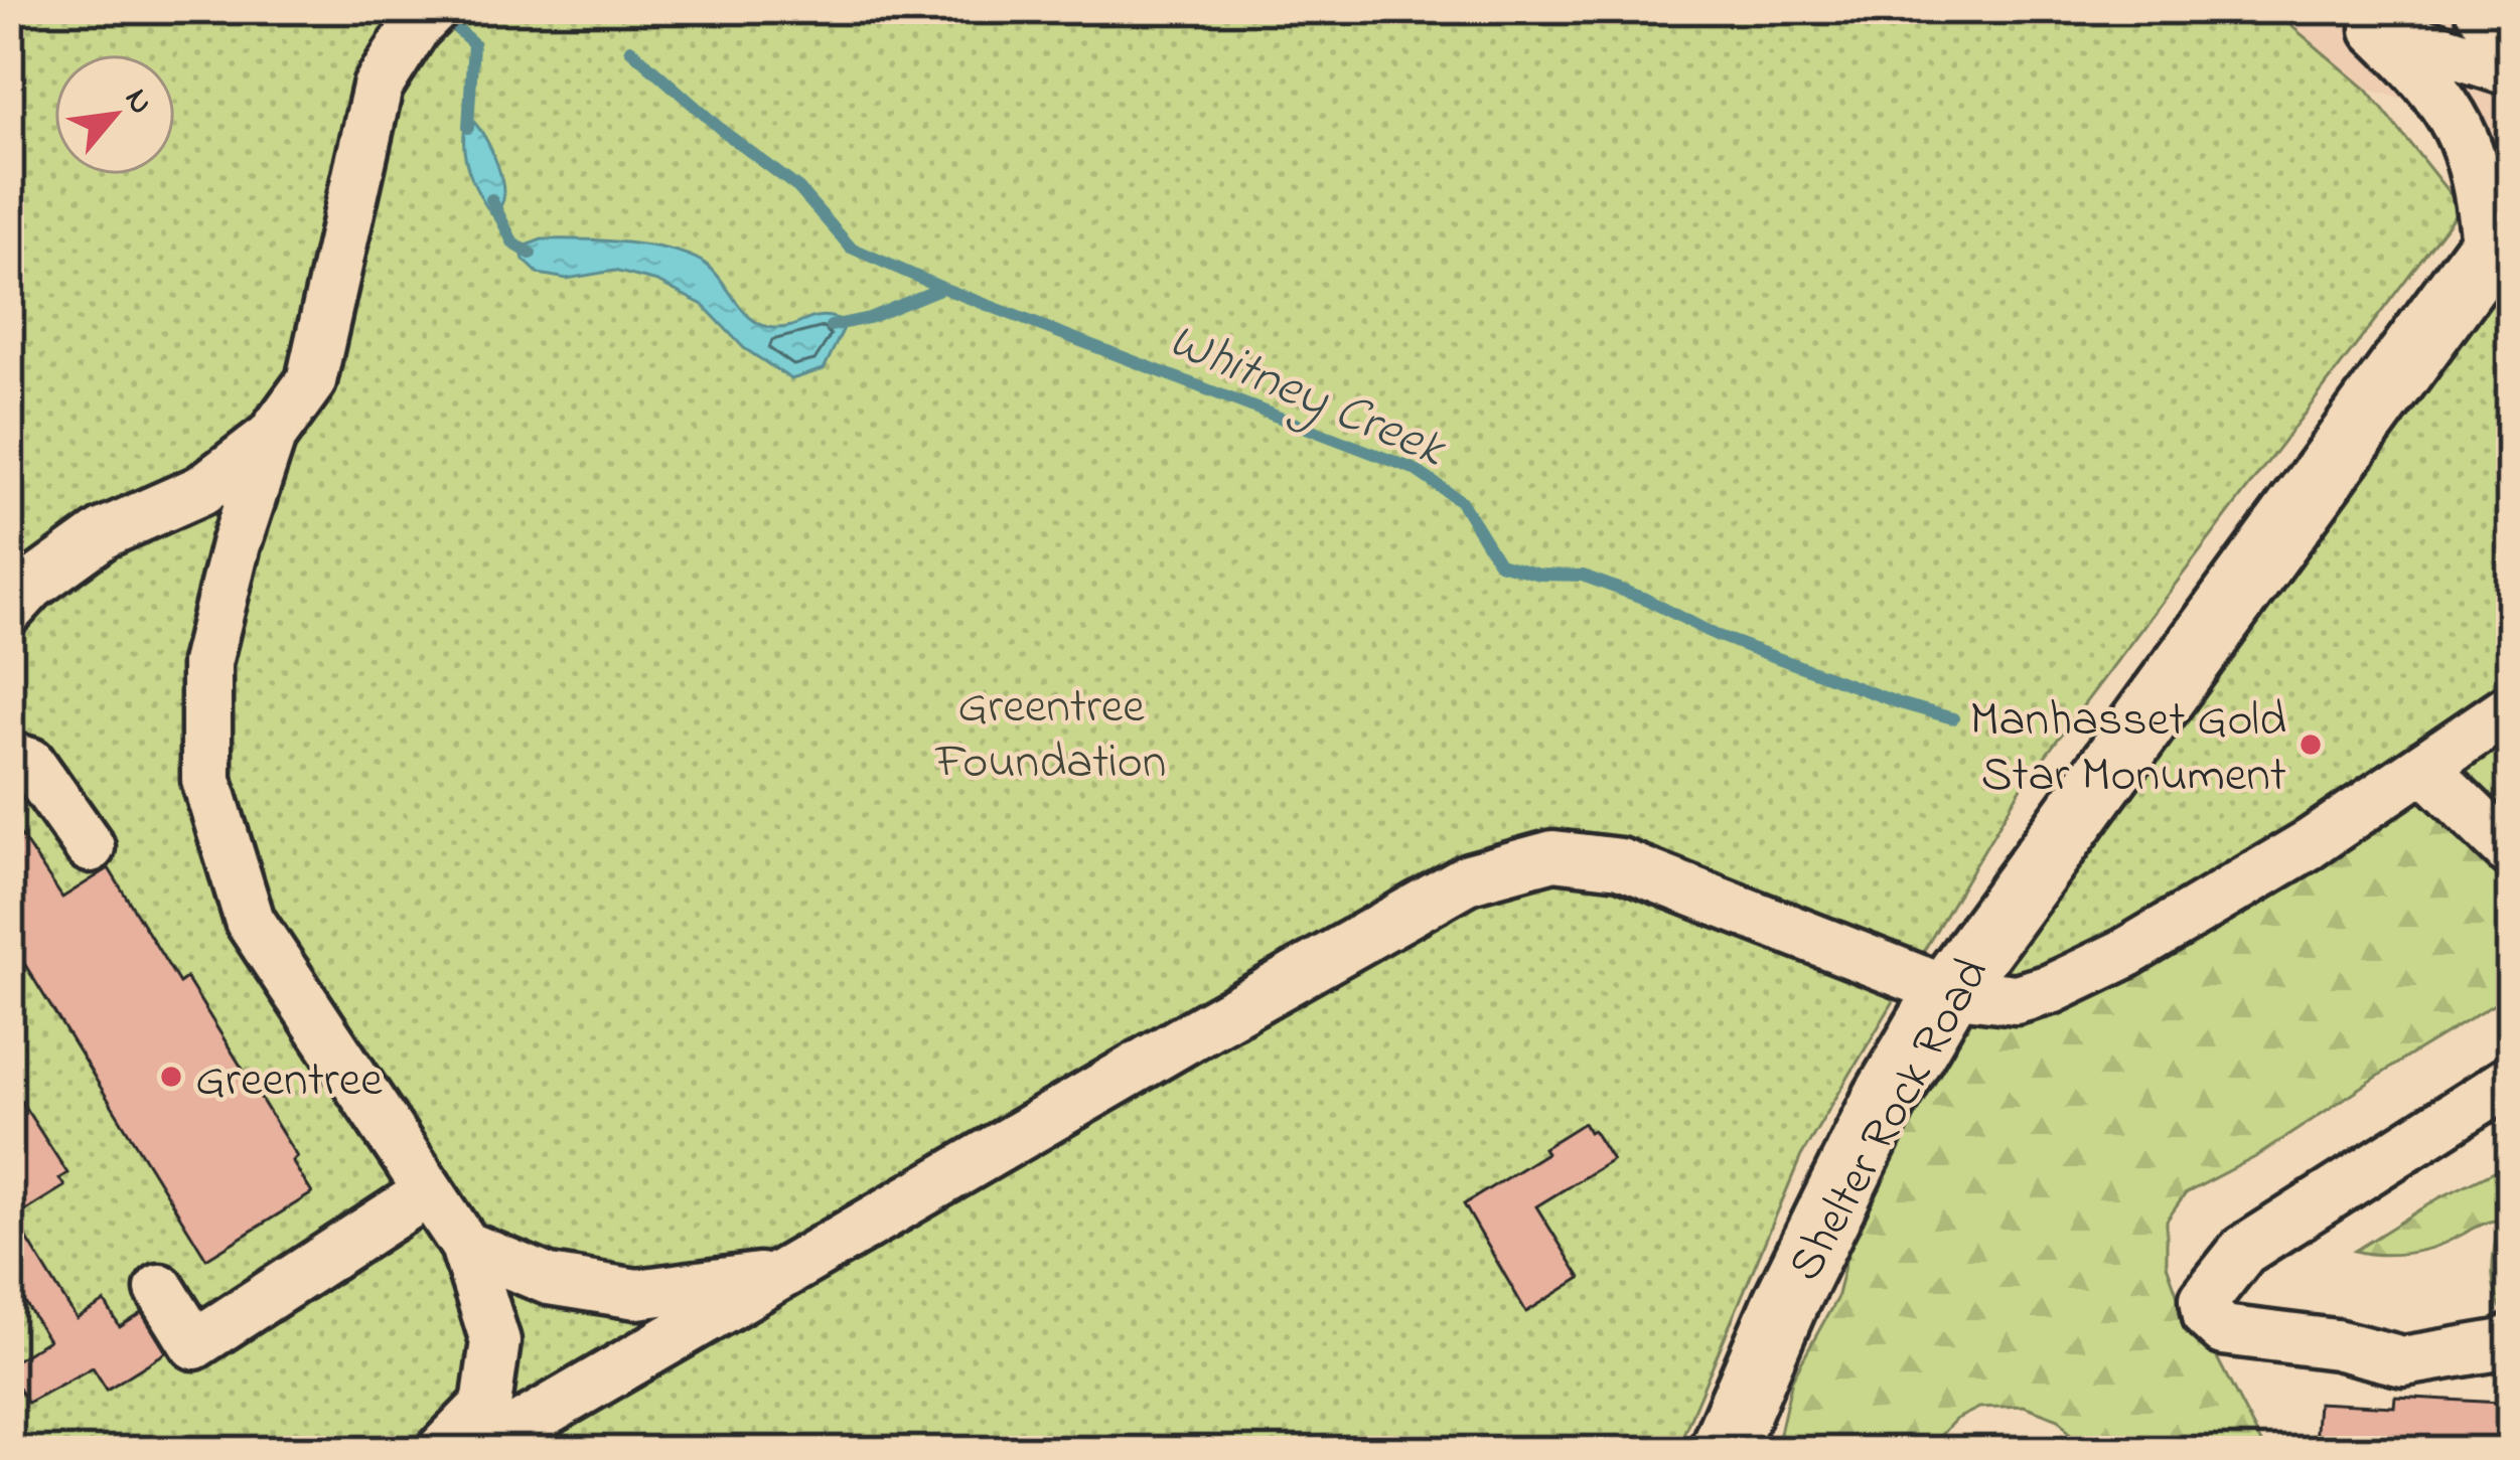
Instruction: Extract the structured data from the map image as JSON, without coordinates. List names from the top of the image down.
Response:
{
  "streets": {
    "main road": ["Shelter Rock Road"]
  },
  "water": ["Whitney Creek"],
  "parks": ["Greentree Foundation"],
  "places": ["Manhasset Gold Star Monument", "Greentree"],
  "north": "top right"
}
